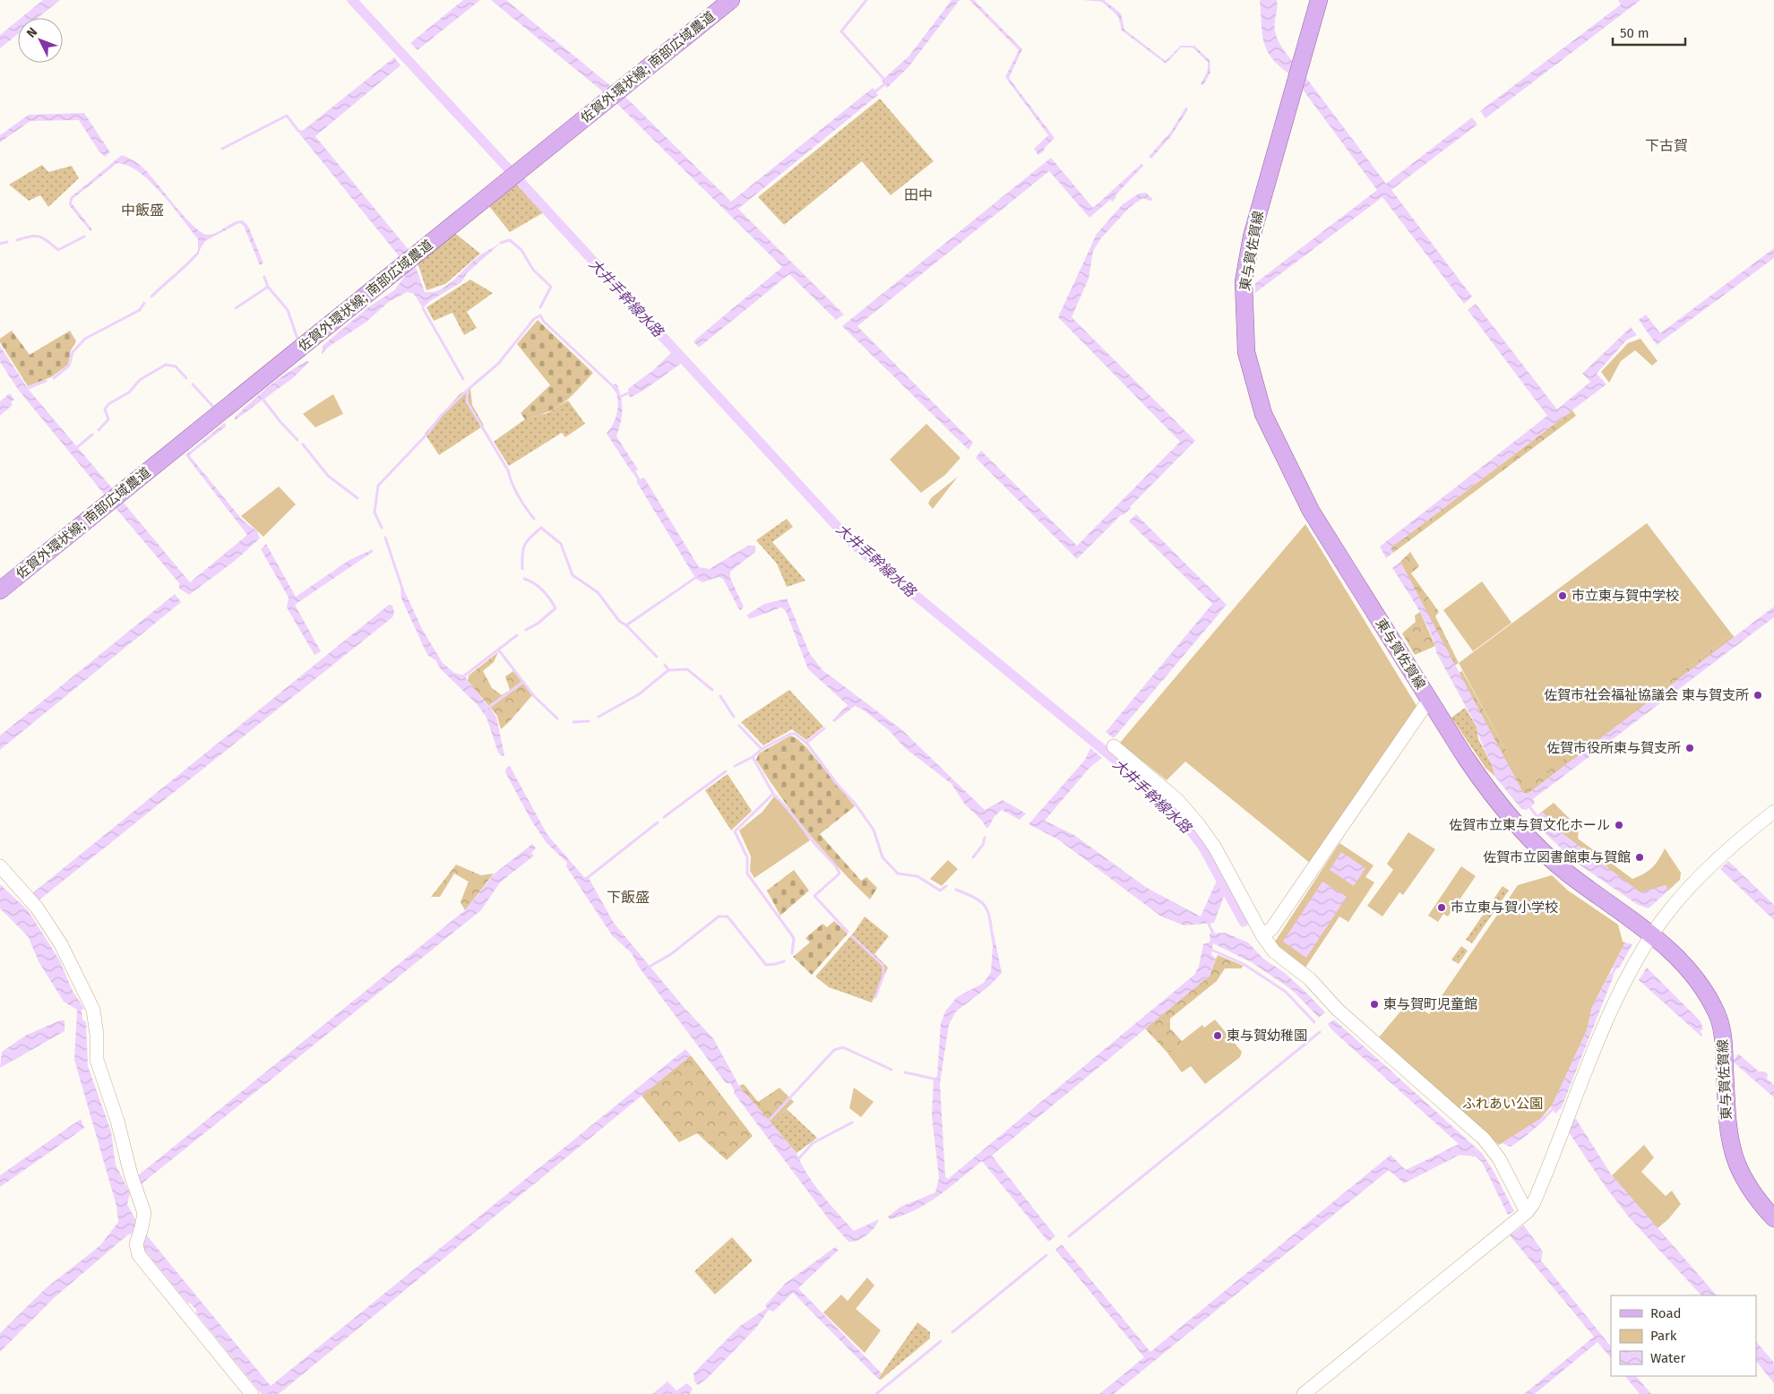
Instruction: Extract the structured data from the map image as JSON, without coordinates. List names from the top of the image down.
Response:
{
  "streets": {
    "main road": ["佐賀外環状線; 南部広域農道", "東与賀佐賀線"]
  },
  "districts": [
    "下古賀",
    "田中",
    "中飯盛",
    "下飯盛"
  ],
  "water": ["大井手幹線水路"],
  "parks": ["ふれあい公園"],
  "places": [
    "市立東与賀中学校",
    "佐賀市社会福祉協議会 東与賀支所",
    "佐賀市役所東与賀支所",
    "佐賀市立東与賀文化ホール",
    "佐賀市立図書館東与賀館",
    "市立東与賀小学校",
    "東与賀町児童館",
    "東与賀幼稚園"
  ],
  "legend": ["Road", "Park", "Water"],
  "scale_bar": "50 m",
  "north": "top left"
}
